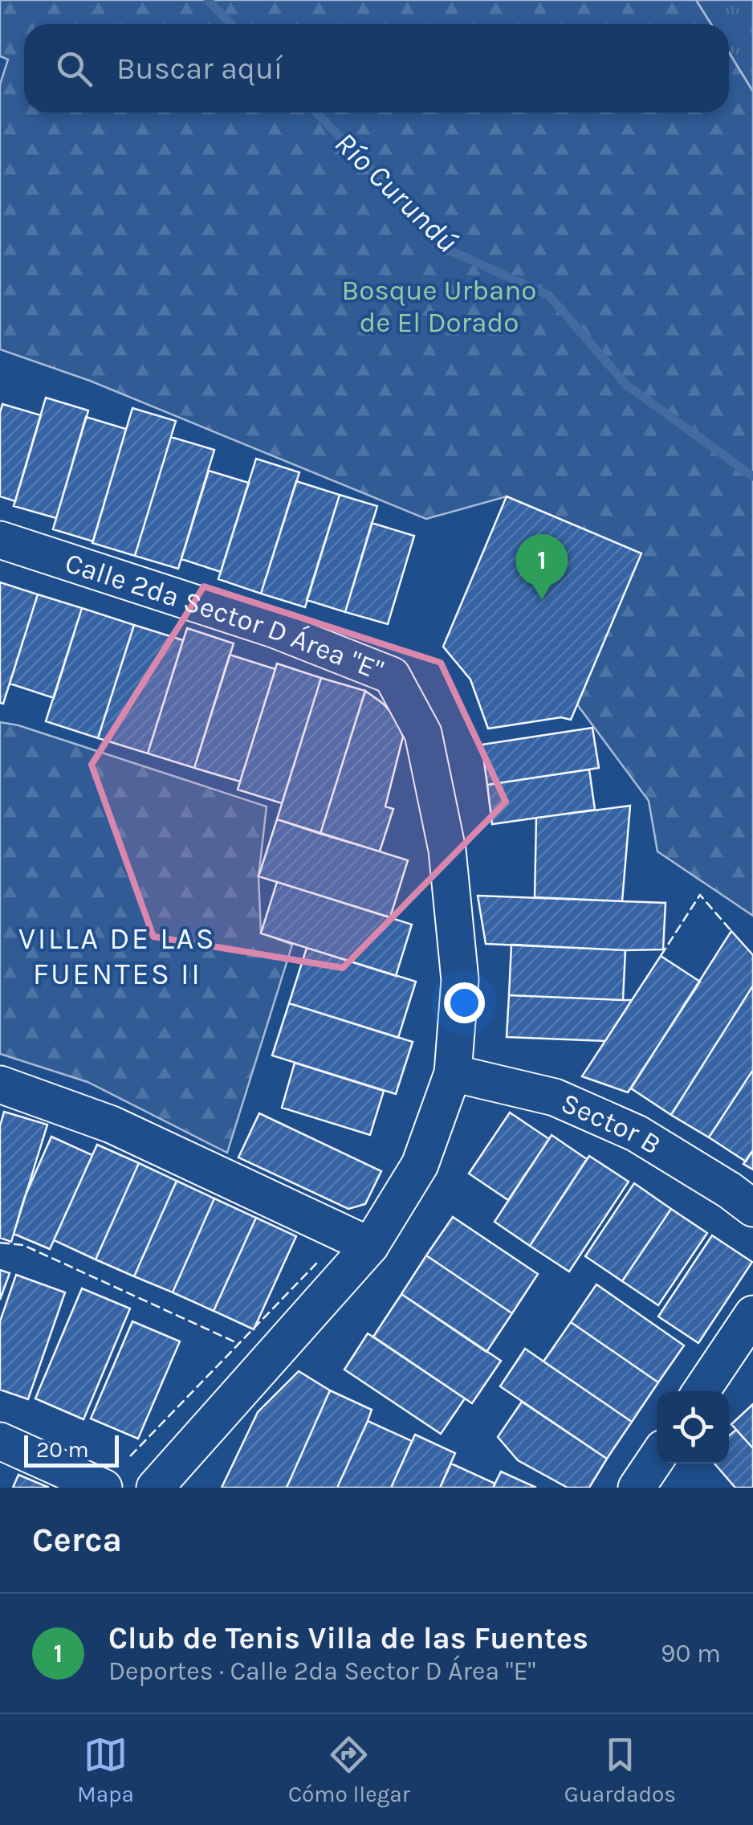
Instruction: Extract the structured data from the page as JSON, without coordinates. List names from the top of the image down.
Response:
{
  "streets": {
    "street": ["Calle 2da Sector D Área \"E\"", "Sector B"]
  },
  "crossings": [
    ["Calle 2da Sector D Área \"E\"", "Sector B"]
  ],
  "districts": ["VILLA DE LAS FUENTES II"],
  "water": ["Río Curundú"],
  "parks": ["Bosque Urbano de El Dorado"],
  "scale_bar": "20 m",
  "page": {
    "search": "Buscar aquí",
    "pins": "1",
    "scale": "20 m",
    "heading": "Cerca",
    "list": [
      {
        "mark": "1",
        "name": "Club de Tenis Villa de las Fuentes",
        "note": "Deportes · Calle 2da Sector D Área \"E\"",
        "value": "90 m"
      }
    ],
    "nav": ["Mapa", "Cómo llegar", "Guardados"]
  }
}
